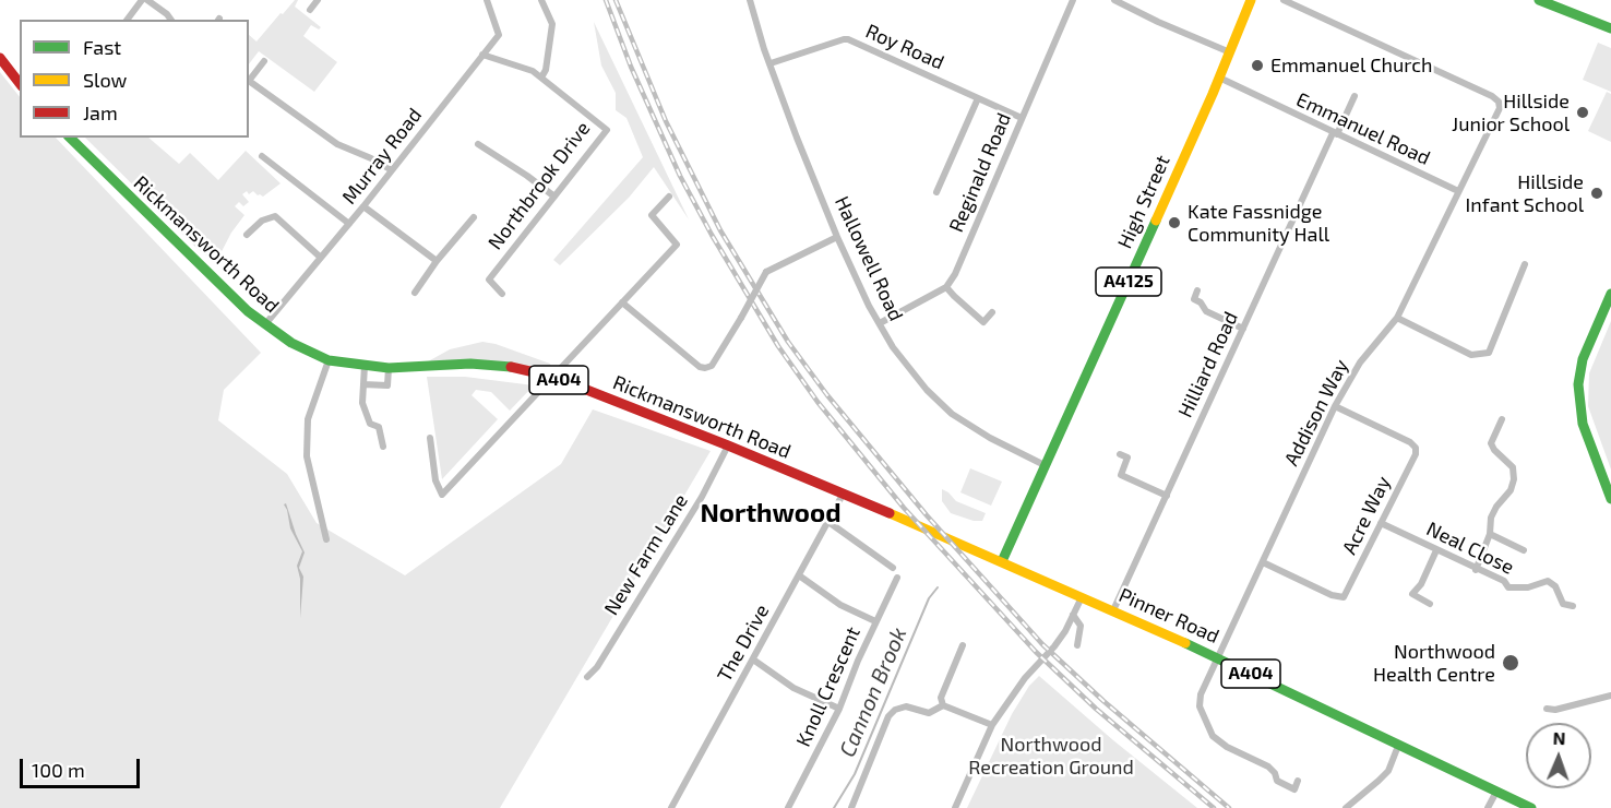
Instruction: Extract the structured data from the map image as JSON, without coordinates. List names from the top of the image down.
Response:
{
  "streets": {
    "main road": [
      "High Street",
      "Rickmansworth Road",
      "A4125",
      "A404",
      "Pinner Road"
    ],
    "street": [
      "Roy Road",
      "Emmanuel Road",
      "Murray Road",
      "Reginald Road",
      "Northbrook Drive",
      "Hallowell Road",
      "Hilliard Road",
      "Addison Way",
      "Acre Way",
      "Neal Close",
      "New Farm Lane",
      "The Drive",
      "Knoll Crescent"
    ]
  },
  "crossings": [
    ["Roy Road", "Reginald Road"],
    ["Roy Road", "Hallowell Road"],
    ["Emmanuel Road", "High Street"],
    ["Emmanuel Road", "Hilliard Road"],
    ["Emmanuel Road", "Addison Way"],
    ["Murray Road", "Rickmansworth Road"],
    ["High Street", "Hallowell Road"],
    ["High Street", "Pinner Road"],
    ["Rickmansworth Road", "New Farm Lane"],
    ["Rickmansworth Road", "Pinner Road"],
    ["Rickmansworth Road", "The Drive"],
    ["Hilliard Road", "Pinner Road"],
    ["Addison Way", "Acre Way"],
    ["Addison Way", "Pinner Road"],
    ["Acre Way", "Neal Close"]
  ],
  "districts": ["Northwood"],
  "water": ["Cannon Brook"],
  "parks": ["Northwood Recreation Ground"],
  "places": [
    "Emmanuel Church",
    "Hillside Junior School",
    "Hillside Infant School",
    "Kate Fassnidge Community Hall",
    "Northwood Health Centre"
  ],
  "legend": ["Fast", "Slow", "Jam"],
  "scale_bar": "100 m",
  "north": "top"
}
